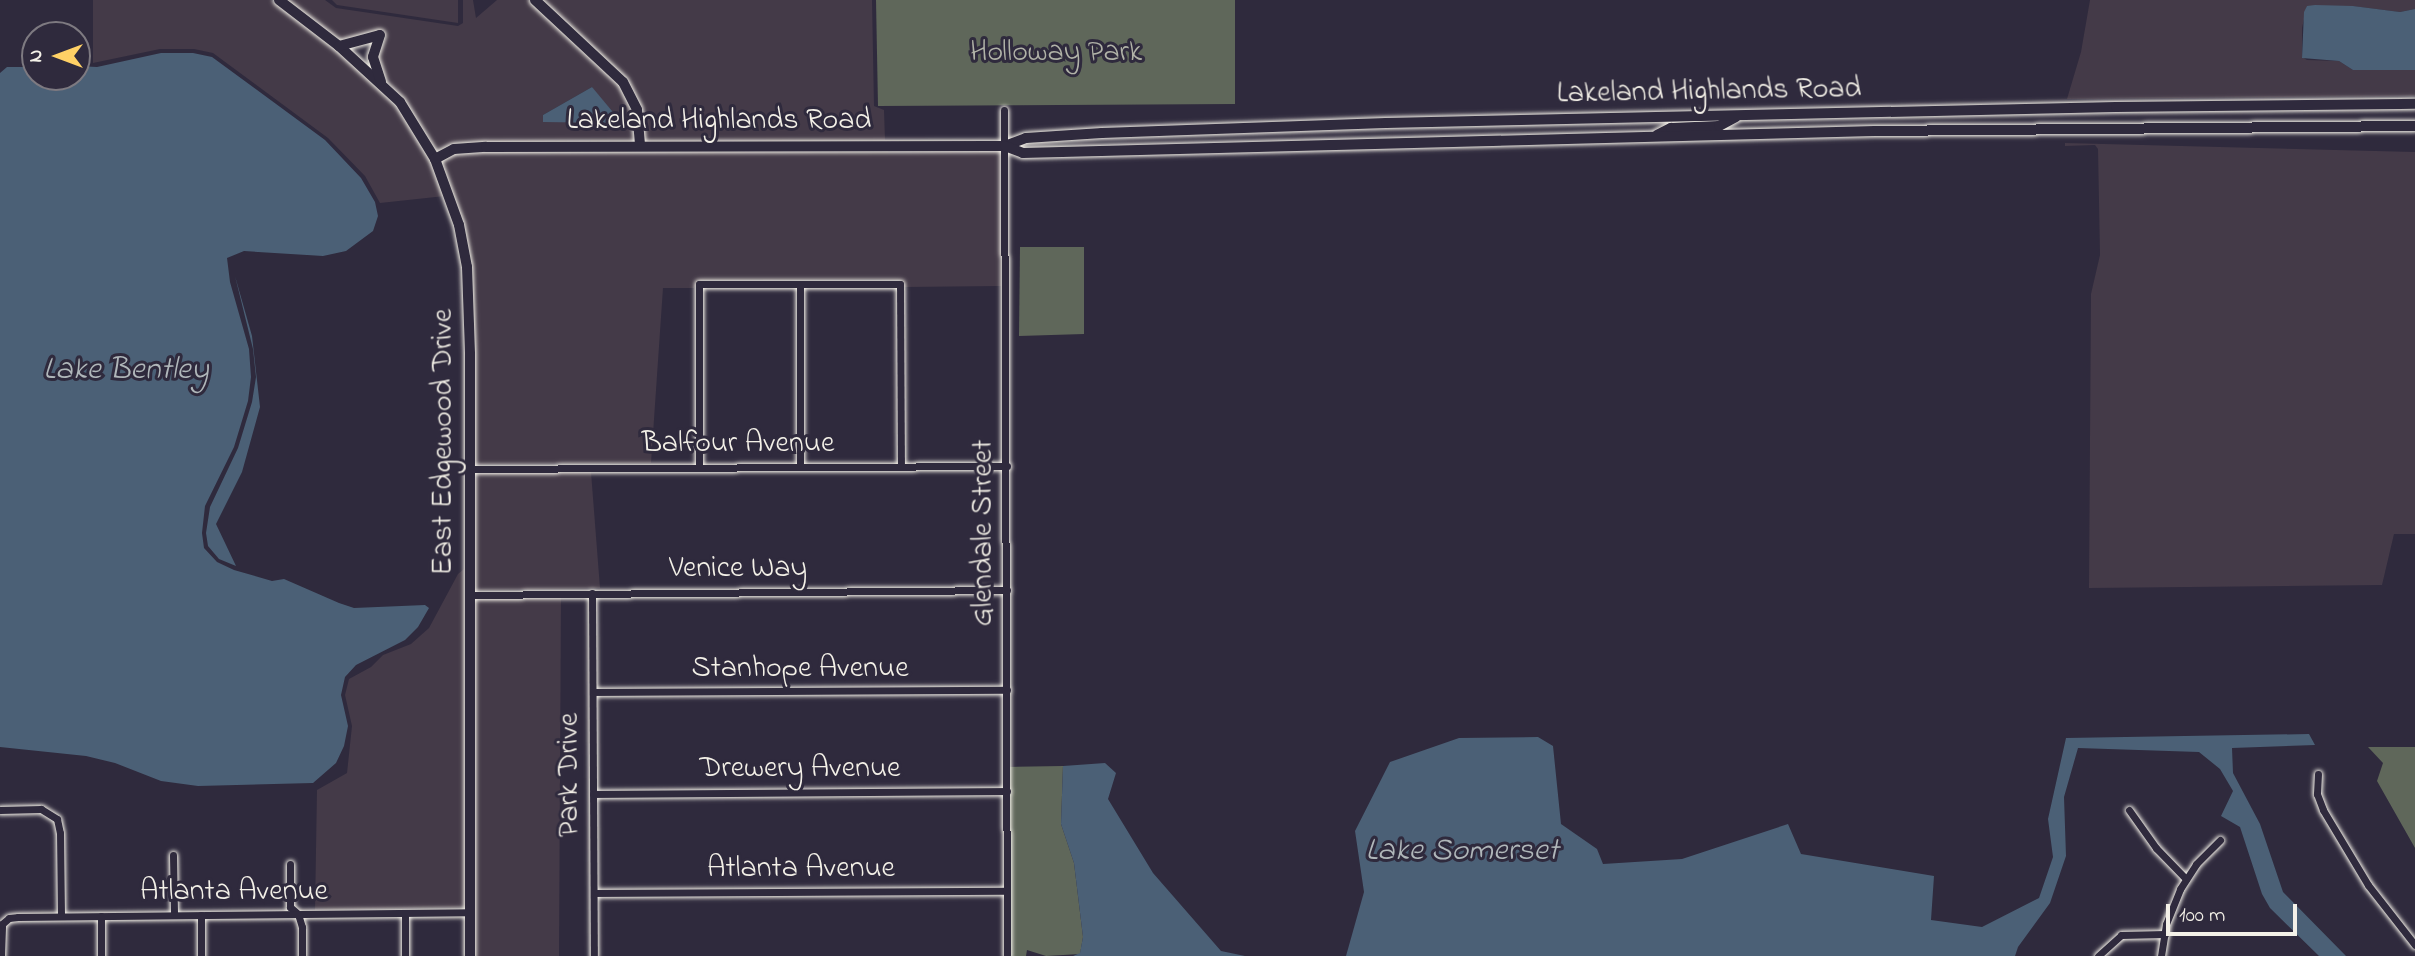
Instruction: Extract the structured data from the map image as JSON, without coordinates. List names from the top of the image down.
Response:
{
  "streets": {
    "main road": ["Lakeland Highlands Road", "East Edgewood Drive"],
    "street": [
      "Balfour Avenue",
      "Glendale Street",
      "Venice Way",
      "Stanhope Avenue",
      "Drewery Avenue",
      "Park Drive",
      "Atlanta Avenue"
    ]
  },
  "crossings": [
    ["Lakeland Highlands Road", "East Edgewood Drive"],
    ["Lakeland Highlands Road", "Glendale Street"],
    ["East Edgewood Drive", "Balfour Avenue"],
    ["East Edgewood Drive", "Venice Way"],
    ["East Edgewood Drive", "Atlanta Avenue"],
    ["Balfour Avenue", "Glendale Street"],
    ["Glendale Street", "Venice Way"],
    ["Glendale Street", "Stanhope Avenue"],
    ["Glendale Street", "Drewery Avenue"],
    ["Glendale Street", "Atlanta Avenue"],
    ["Venice Way", "Park Drive"],
    ["Stanhope Avenue", "Park Drive"],
    ["Drewery Avenue", "Park Drive"],
    ["Park Drive", "Atlanta Avenue"]
  ],
  "water": ["Lake Bentley", "Lake Somerset"],
  "parks": ["Holloway Park"],
  "scale_bar": "100 m",
  "north": "left"
}
